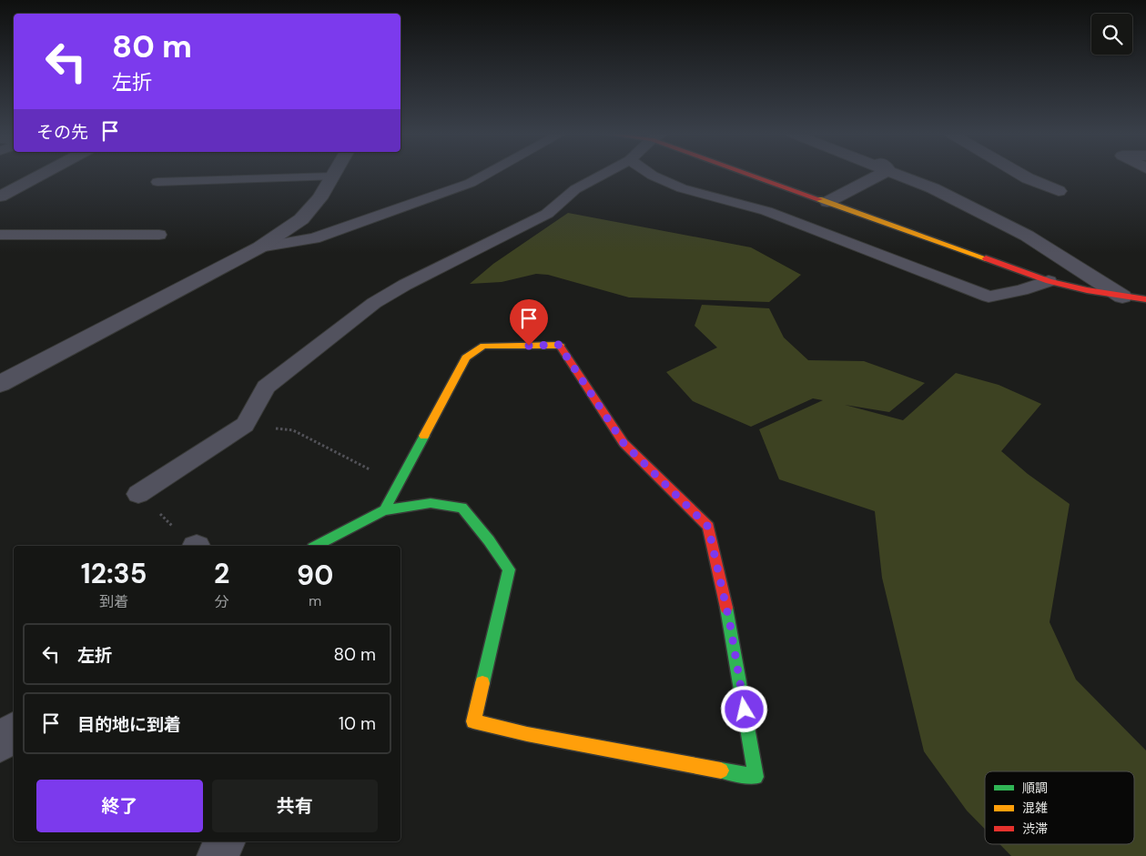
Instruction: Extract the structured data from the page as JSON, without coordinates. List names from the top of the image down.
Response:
{
  "legend": ["順調", "混雑", "渋滞"],
  "page": {
    "turn": ["80 m", "左折"],
    "then": "その先",
    "eta": [
      "12:35",
      "到着",
      "2",
      "分",
      "90",
      "m"
    ],
    "list": [
      {
        "name": "左折",
        "value": "80 m"
      },
      {
        "name": "目的地に到着",
        "value": "10 m"
      }
    ],
    "buttons": ["終了", "共有"]
  }
}
